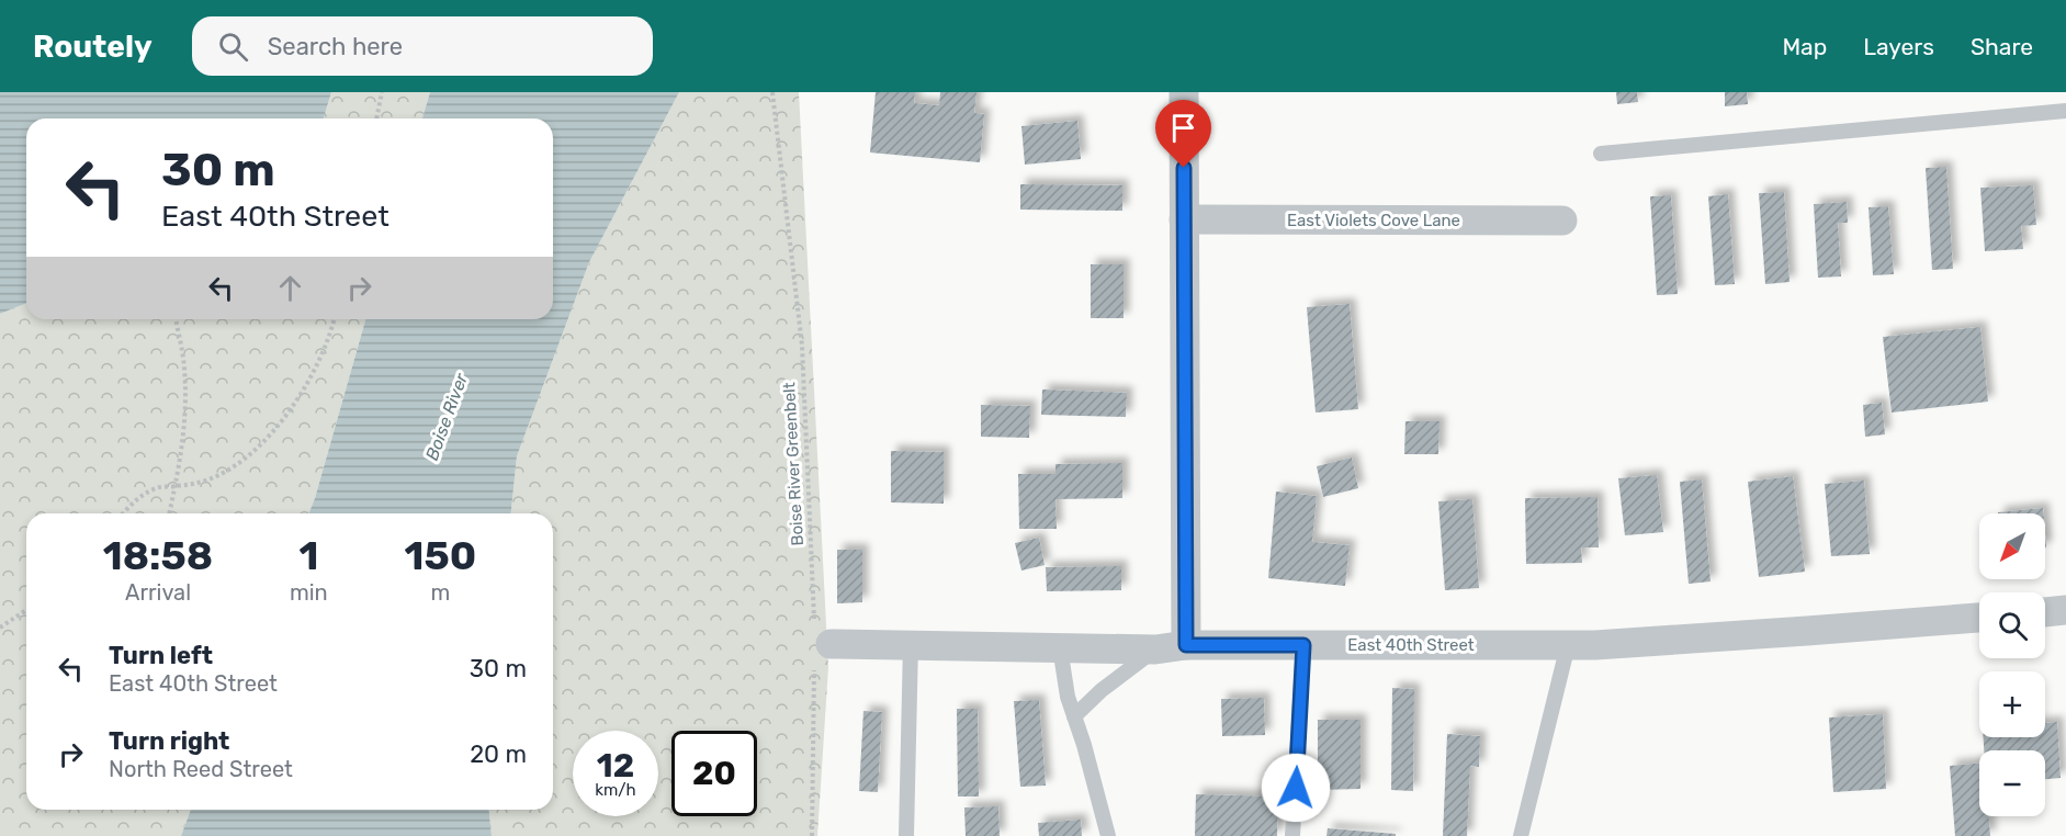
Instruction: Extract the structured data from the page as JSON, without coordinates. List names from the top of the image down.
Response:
{
  "streets": {
    "street": ["East Violets Cove Lane", "East 40th Street"],
    "path": ["Boise River Greenbelt"]
  },
  "crossings": [
    ["Boise River Greenbelt", "East 40th Street"]
  ],
  "water": ["Boise River"],
  "north": "bottom left",
  "page": {
    "header": "Routely",
    "search": "Search here",
    "nav": ["Map", "Layers", "Share"],
    "turn": ["30 m", "East 40th Street"],
    "map_buttons": ["+", "−"],
    "eta": [
      "18:58",
      "Arrival",
      "1",
      "min",
      "150",
      "m"
    ],
    "list": [
      {
        "name": "Turn left",
        "note": "East 40th Street",
        "value": "30 m"
      },
      {
        "name": "Turn right",
        "note": "North Reed Street",
        "value": "20 m"
      }
    ],
    "speed": "12 km/h",
    "limit": "20"
  }
}
